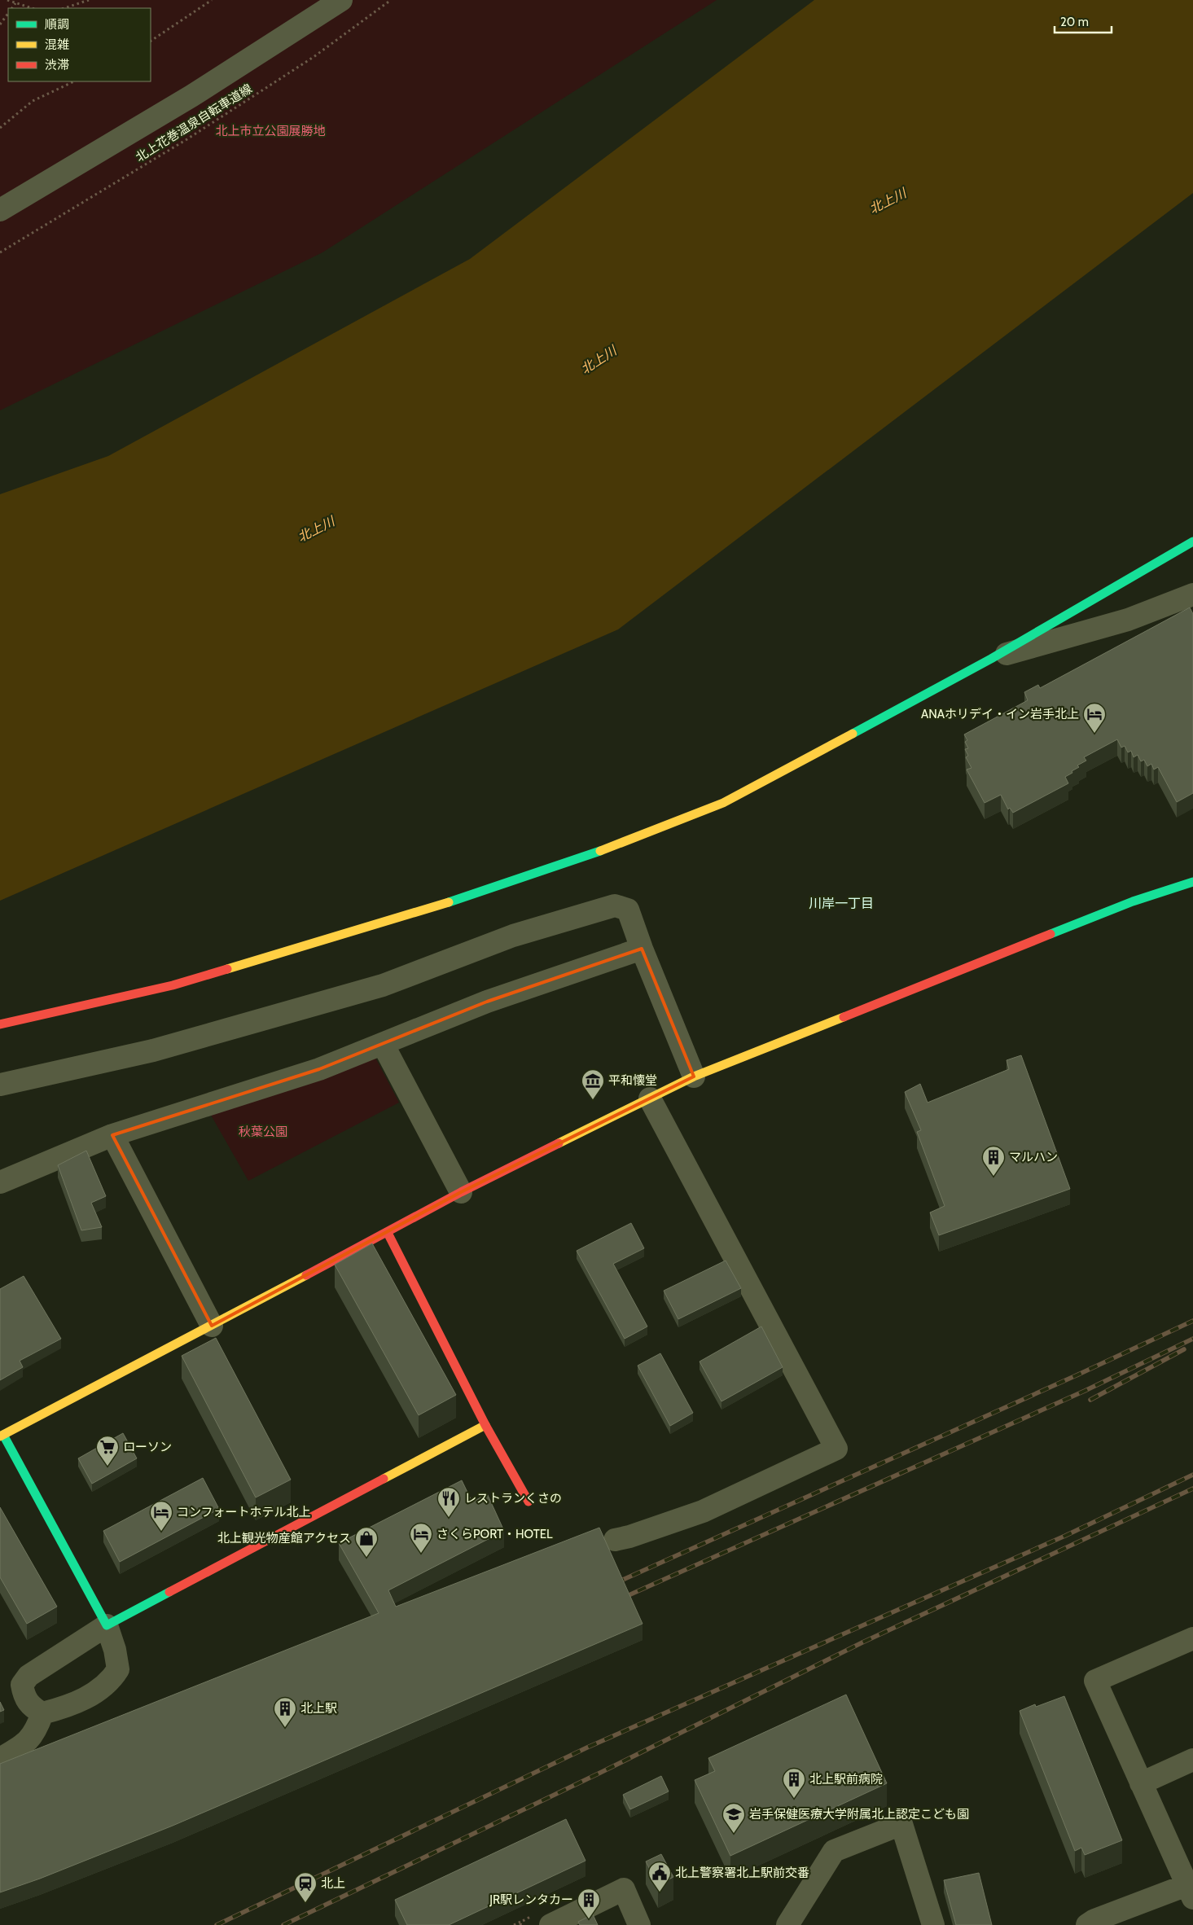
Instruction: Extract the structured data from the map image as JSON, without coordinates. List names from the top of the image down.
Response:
{
  "streets": {
    "path": ["北上花巻温泉自転車道線"]
  },
  "districts": ["川岸一丁目"],
  "water": ["北上川"],
  "parks": ["北上市立公園展勝地", "秋葉公園"],
  "places": {
    "hotel": ["ANAホリデイ・イン岩手北上", "コンフォートホテル北上", "さくらPORT・HOTEL"],
    "museum": ["平和懐堂"],
    "building": [
      "マルハン",
      "北上駅",
      "北上駅前病院",
      "JR駅レンタカー"
    ],
    "supermarket": ["ローソン"],
    "restaurant": ["レストランくさの"],
    "shop": ["北上観光物産館アクセス"],
    "school or university": ["岩手保健医療大学附属北上認定こども園"],
    "public building": ["北上警察署北上駅前交番"],
    "station": ["北上"]
  },
  "legend": ["順調", "混雑", "渋滞"],
  "scale_bar": "20 m"
}
